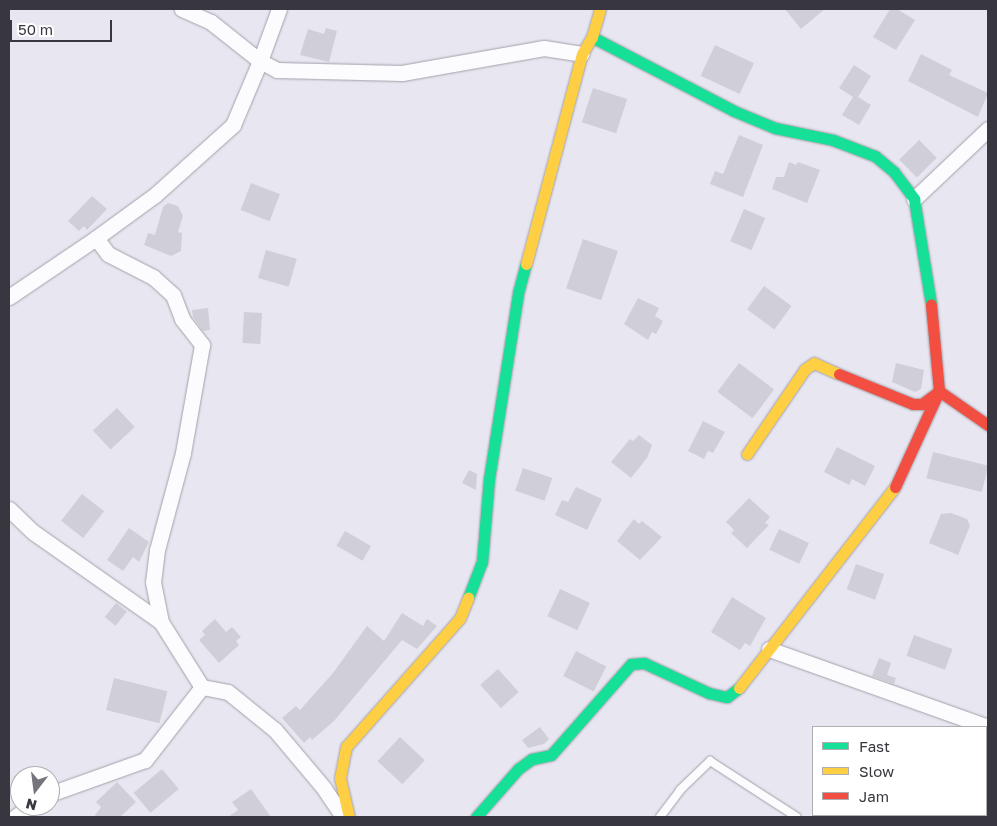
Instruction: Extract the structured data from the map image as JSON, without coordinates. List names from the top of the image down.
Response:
{
  "legend": ["Fast", "Slow", "Jam"],
  "scale_bar": "50 m",
  "north": "bottom"
}
